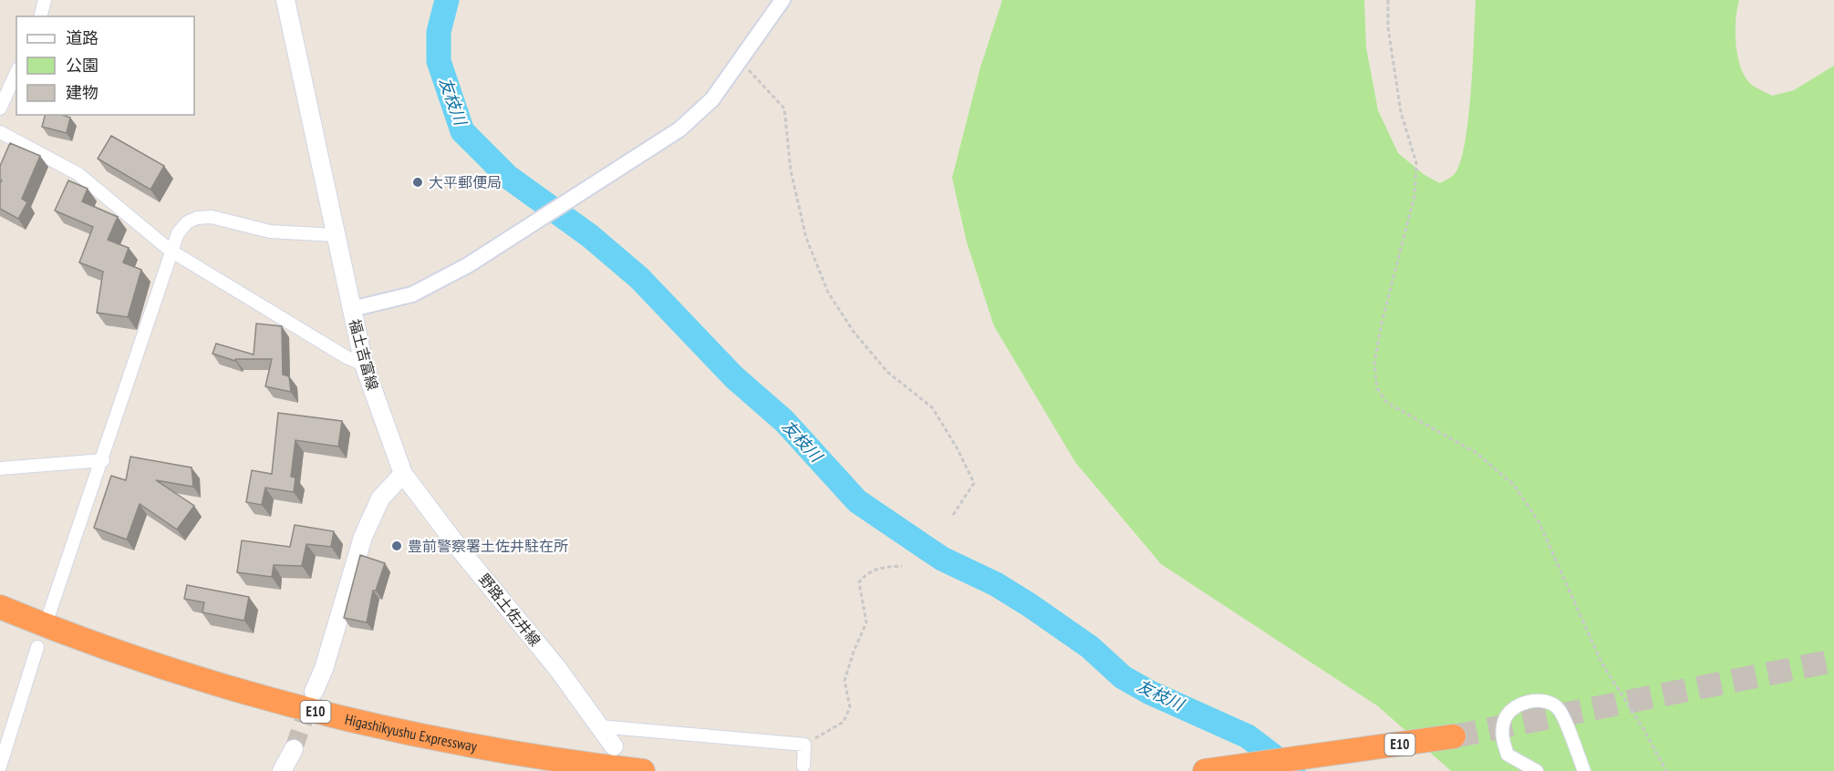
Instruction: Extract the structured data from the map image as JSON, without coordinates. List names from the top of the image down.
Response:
{
  "streets": {
    "highway": ["E10", "Higashikyushu Expressway"],
    "main road": ["福土吉富線", "野路土佐井線"]
  },
  "crossings": [
    ["福土吉富線", "野路土佐井線"]
  ],
  "water": ["友枝川"],
  "places": ["大平郵便局", "豊前警察署土佐井駐在所"],
  "legend": ["道路", "公園", "建物"]
}
